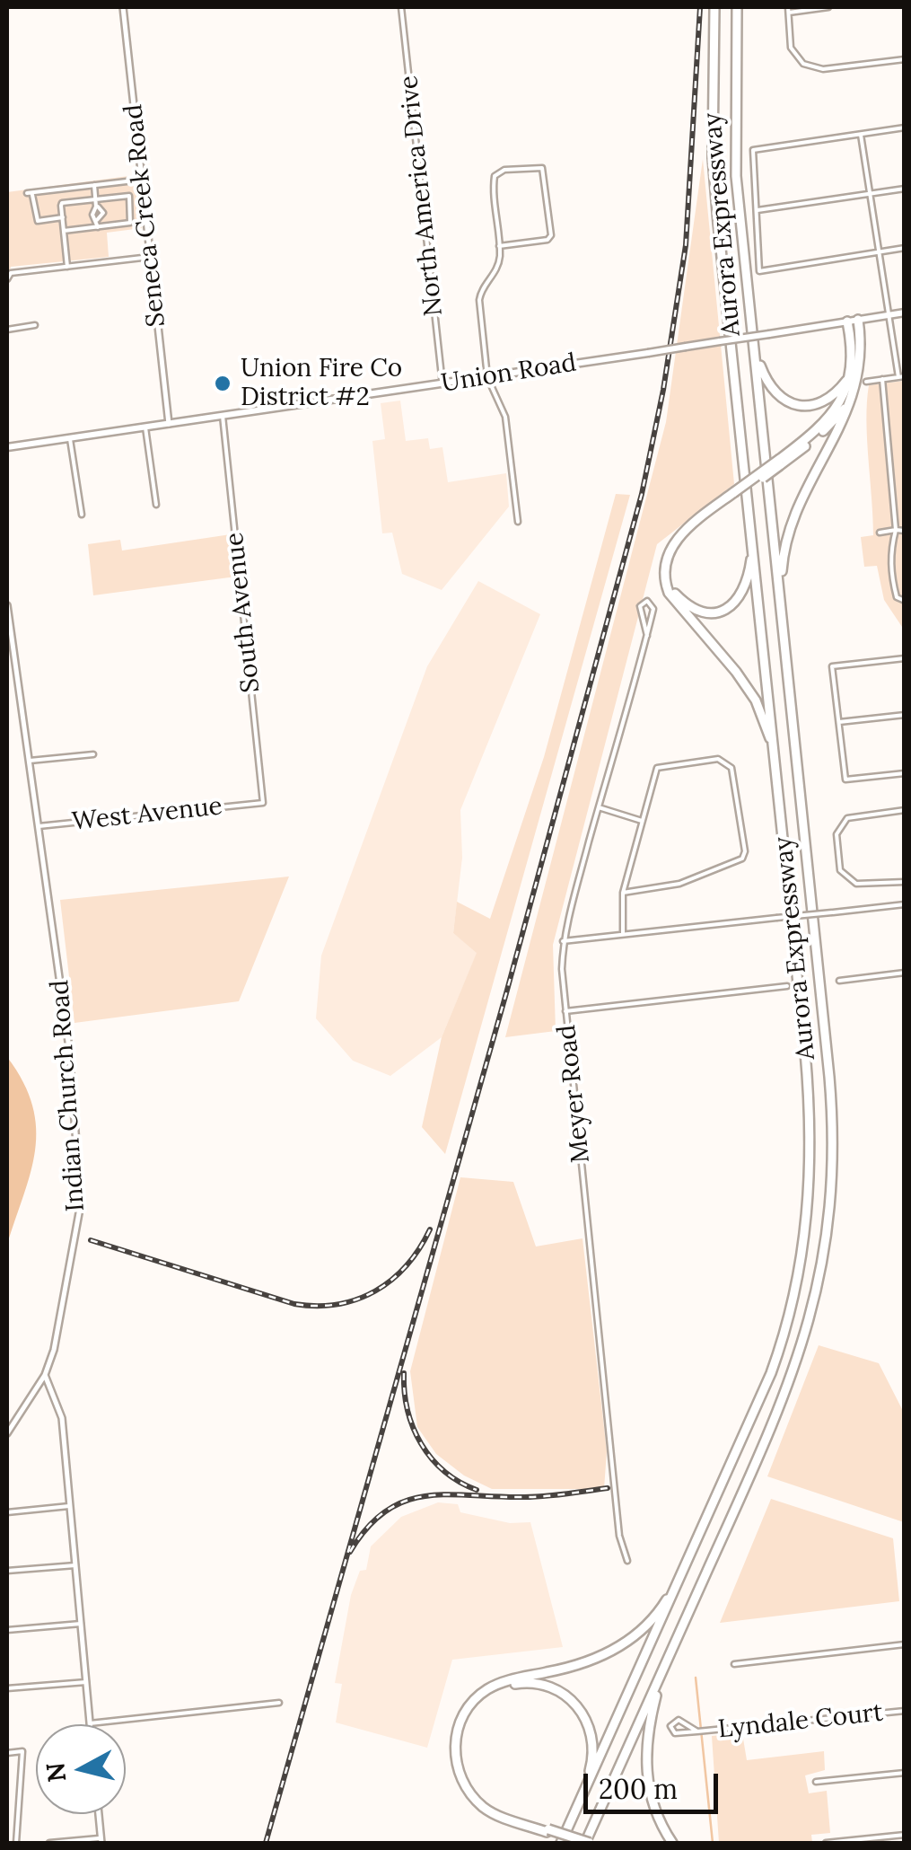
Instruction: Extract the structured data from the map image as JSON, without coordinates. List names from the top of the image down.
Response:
{
  "streets": {
    "highway": ["Aurora Expressway"],
    "main road": ["Union Road"],
    "street": [
      "North America Drive",
      "Seneca Creek Road",
      "South Avenue",
      "West Avenue",
      "Meyer Road",
      "Indian Church Road",
      "Lyndale Court"
    ]
  },
  "crossings": [
    ["North America Drive", "Union Road"],
    ["Seneca Creek Road", "Union Road"],
    ["Union Road", "South Avenue"],
    ["South Avenue", "West Avenue"],
    ["West Avenue", "Indian Church Road"]
  ],
  "places": ["Union Fire Co District #2"],
  "scale_bar": "200 m",
  "north": "left"
}
